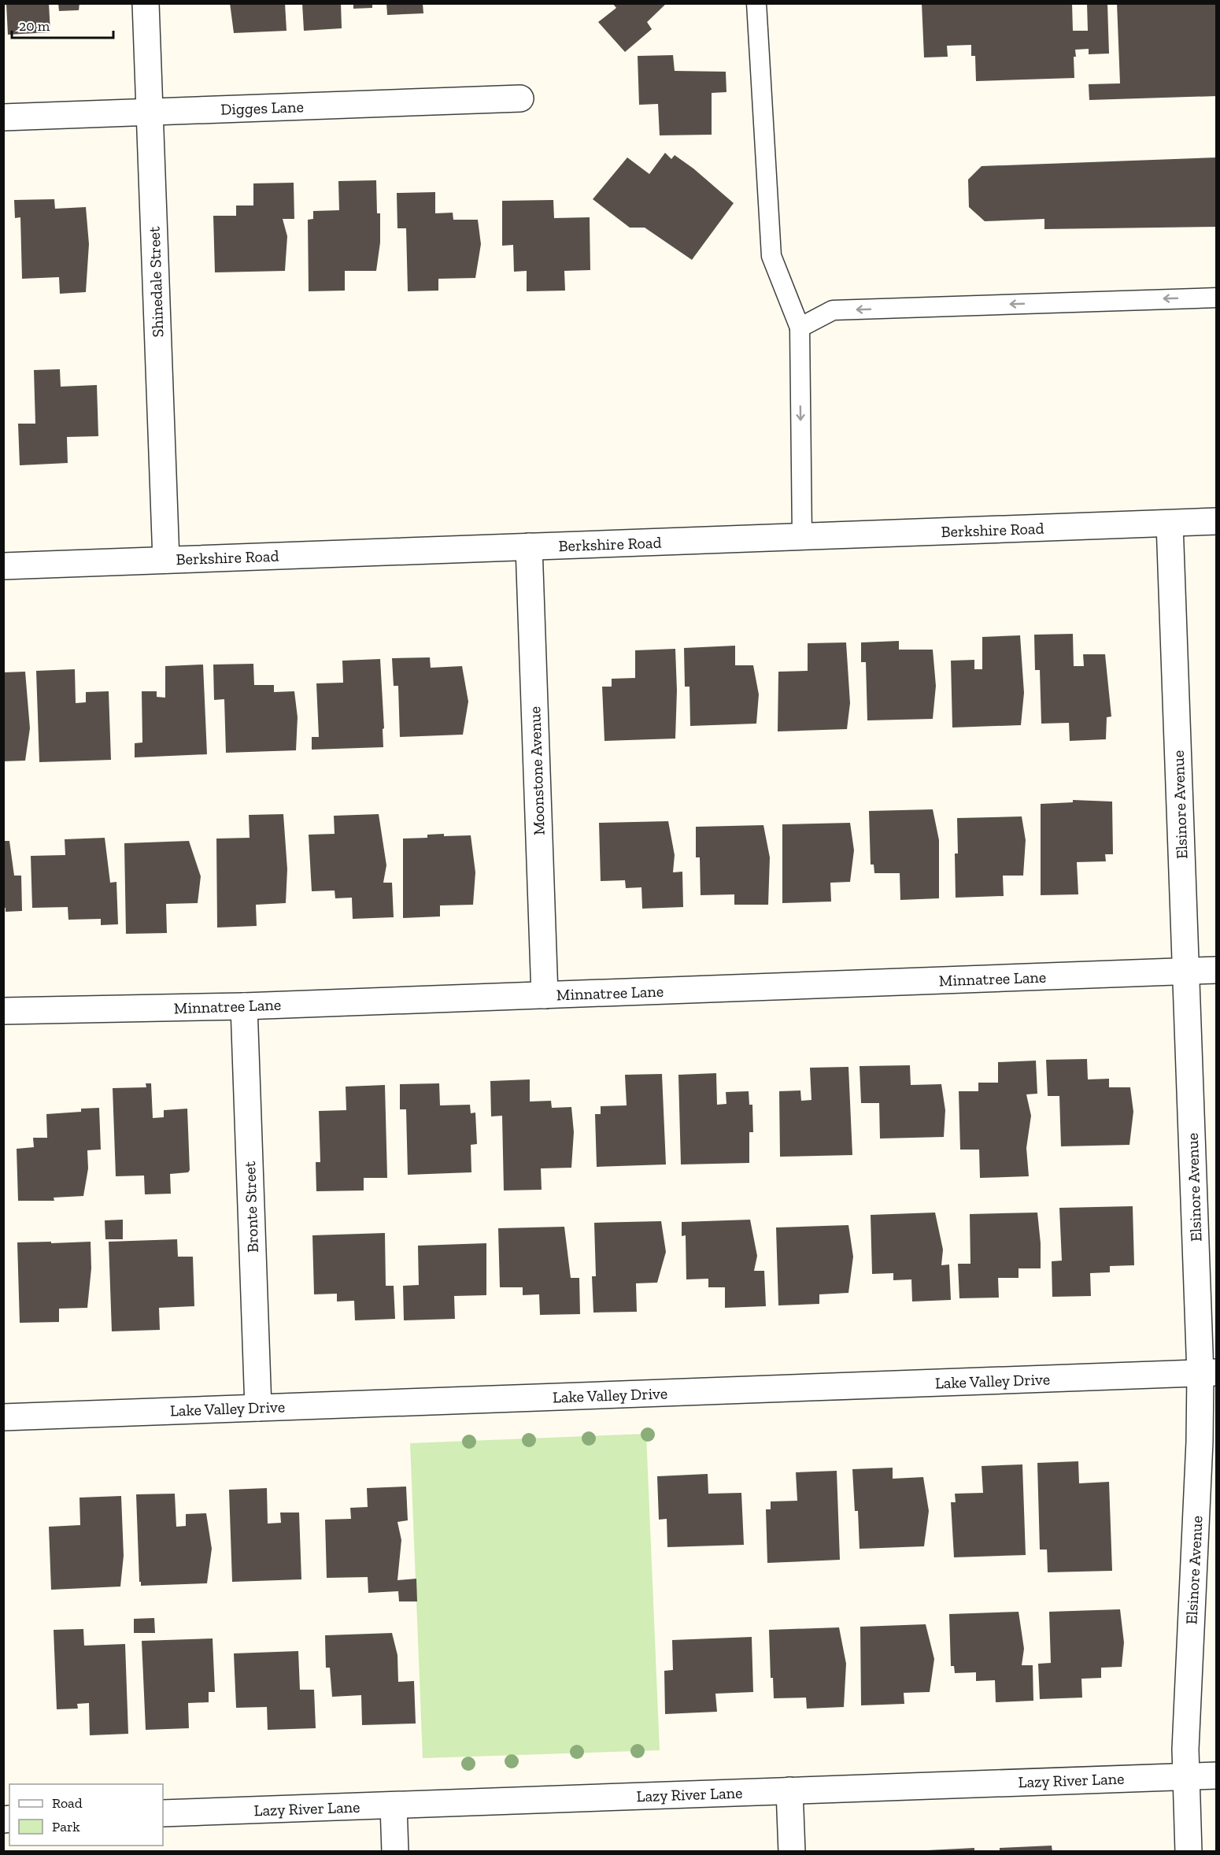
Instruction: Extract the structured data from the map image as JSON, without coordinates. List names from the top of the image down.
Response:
{
  "streets": {
    "street": [
      "Digges Lane",
      "Shinedale Street",
      "Berkshire Road",
      "Moonstone Avenue",
      "Elsinore Avenue",
      "Minnatree Lane",
      "Bronte Street",
      "Lake Valley Drive",
      "Lazy River Lane"
    ]
  },
  "crossings": [
    ["Digges Lane", "Shinedale Street"],
    ["Shinedale Street", "Berkshire Road"],
    ["Berkshire Road", "Moonstone Avenue"],
    ["Berkshire Road", "Elsinore Avenue"],
    ["Moonstone Avenue", "Minnatree Lane"],
    ["Elsinore Avenue", "Minnatree Lane"],
    ["Elsinore Avenue", "Lake Valley Drive"],
    ["Elsinore Avenue", "Lazy River Lane"],
    ["Minnatree Lane", "Bronte Street"],
    ["Bronte Street", "Lake Valley Drive"]
  ],
  "legend": ["Road", "Park"],
  "scale_bar": "20 m"
}
